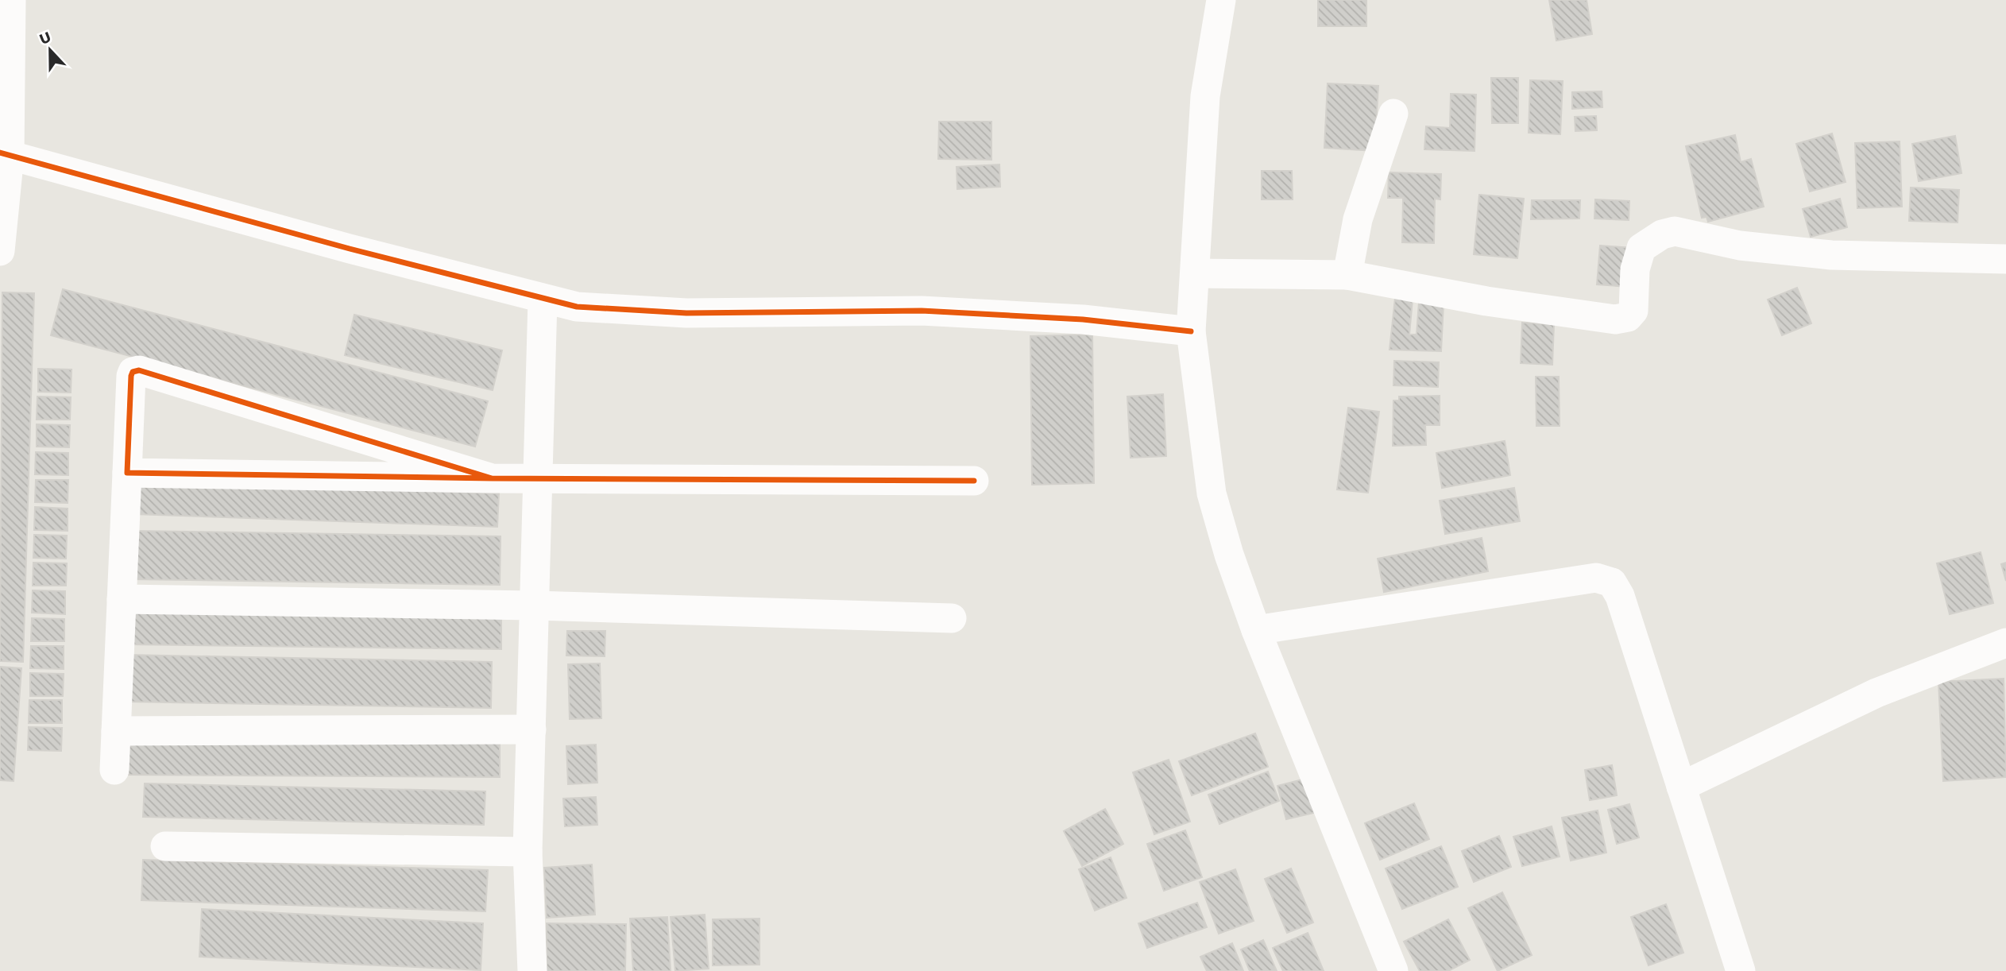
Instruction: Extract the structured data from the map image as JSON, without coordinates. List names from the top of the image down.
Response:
{
  "north": "top"
}
